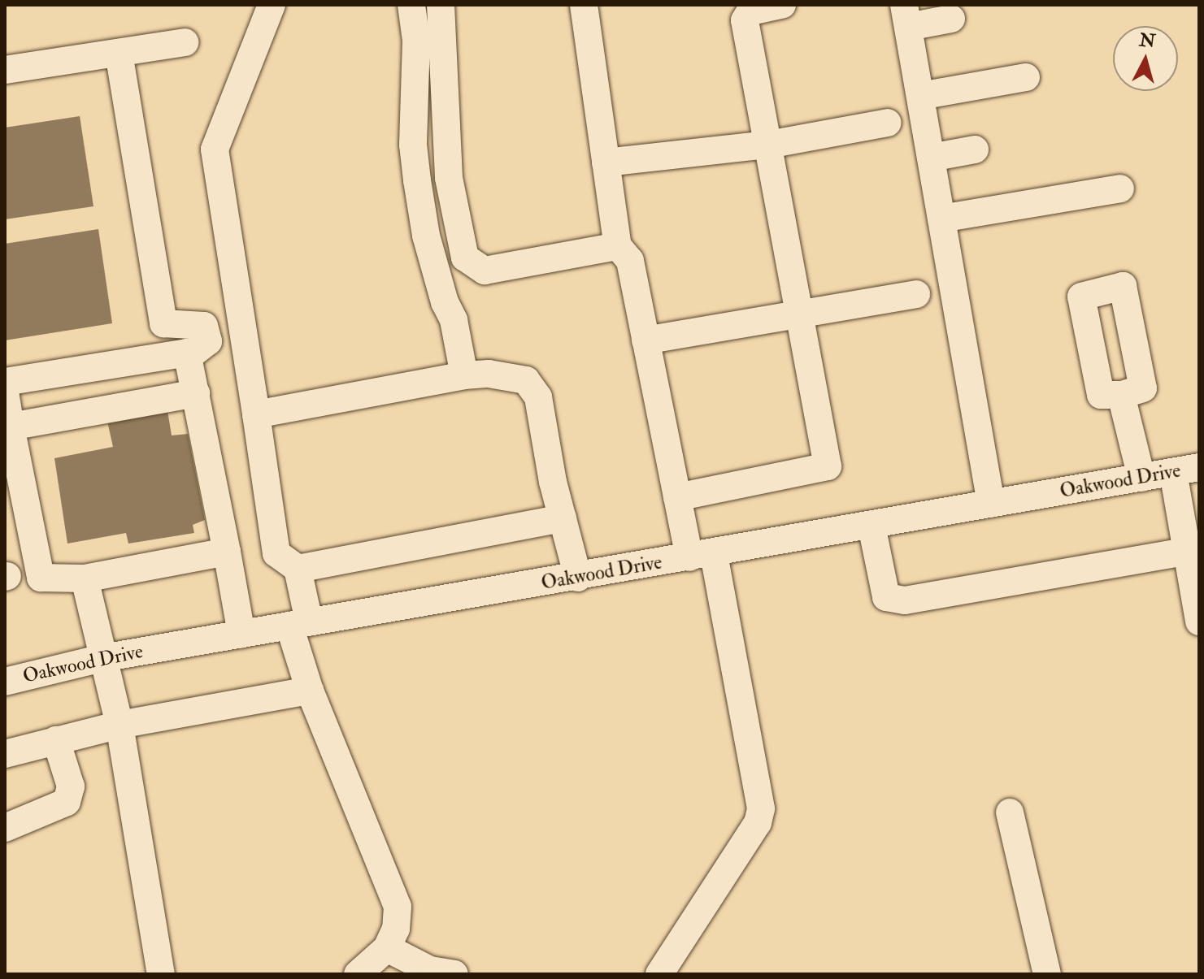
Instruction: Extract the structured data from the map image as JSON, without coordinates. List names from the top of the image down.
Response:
{
  "streets": {
    "street": ["Oakwood Drive"]
  },
  "north": "top"
}
